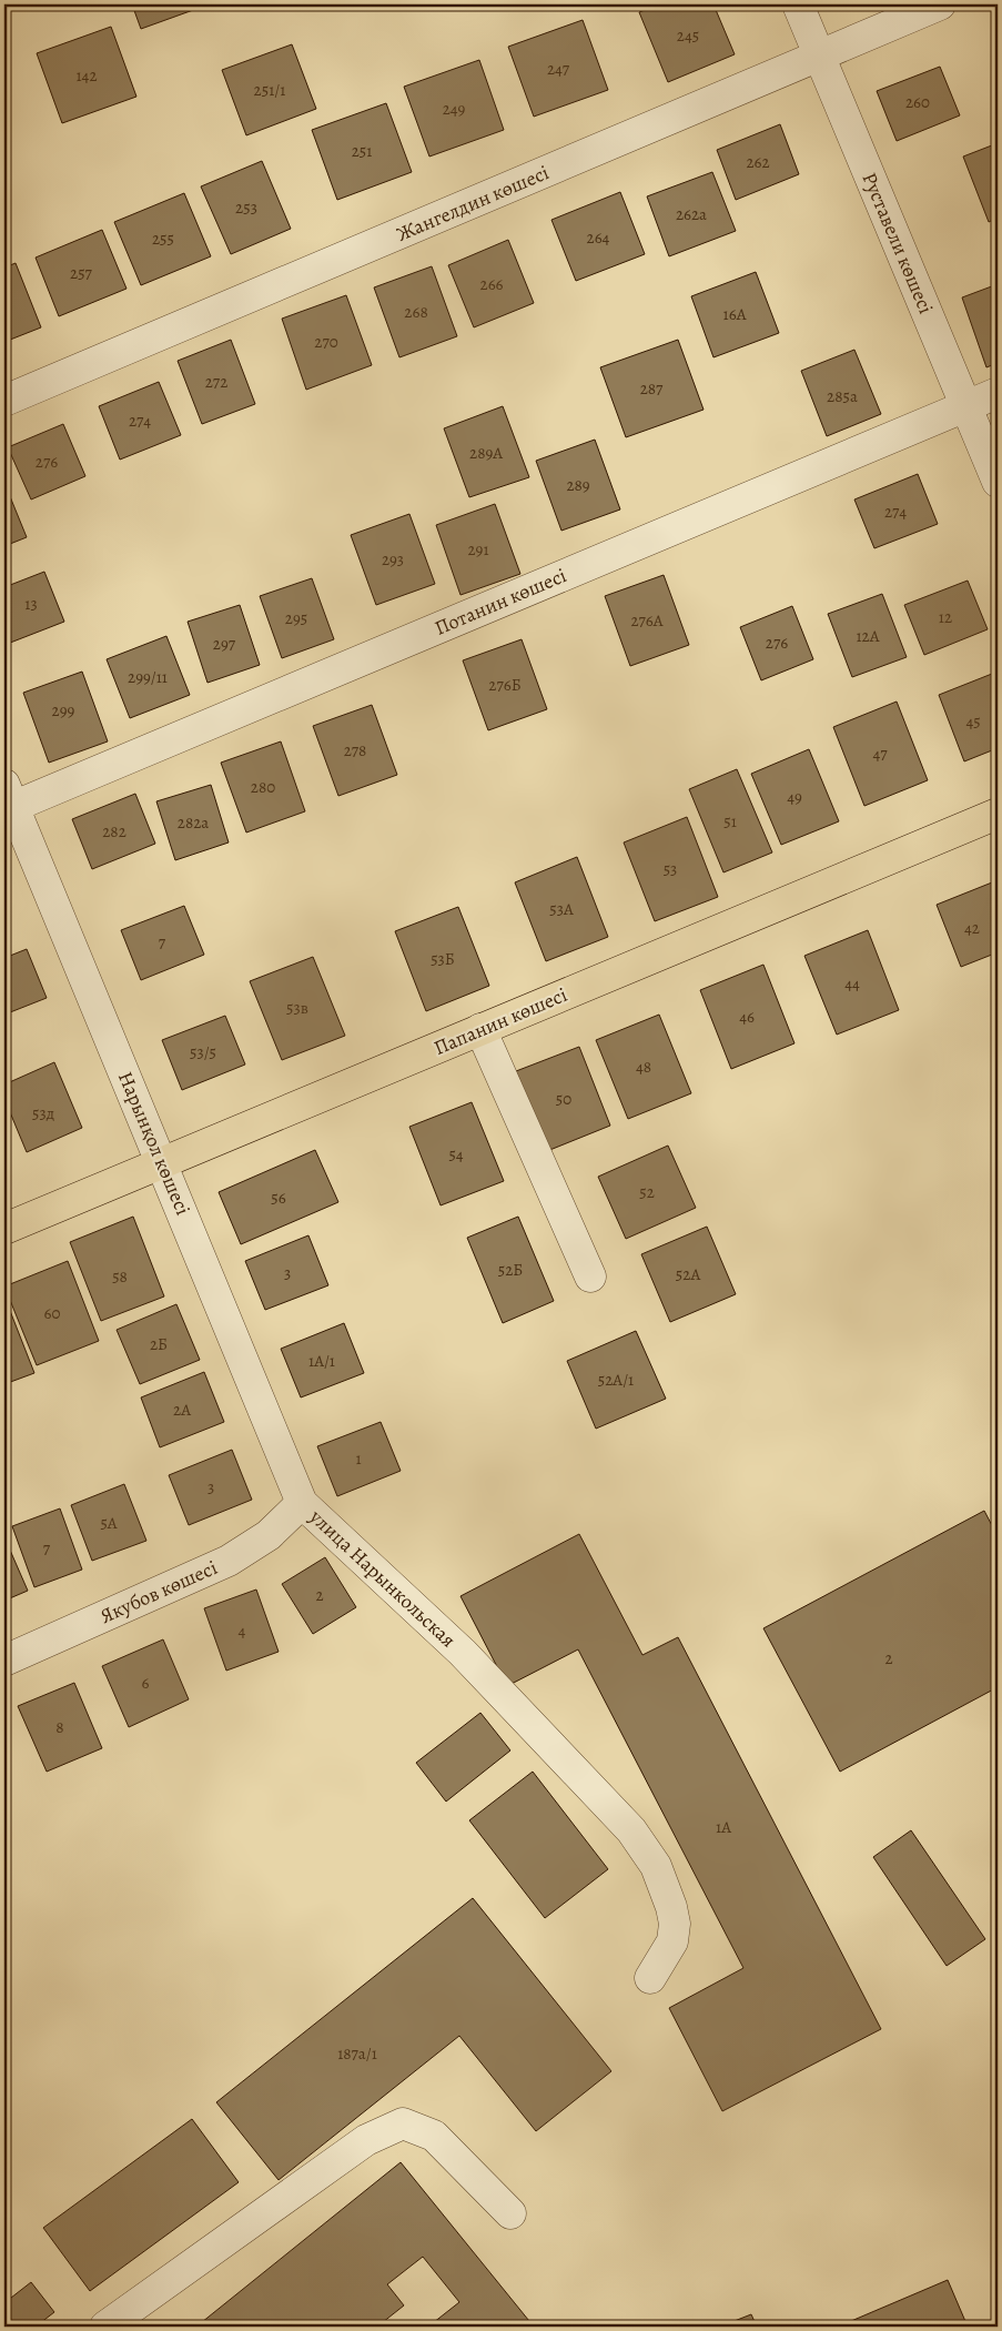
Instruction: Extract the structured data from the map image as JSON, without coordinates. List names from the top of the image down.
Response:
{
  "streets": {
    "main road": ["Папанин көшесі"],
    "street": [
      "Жангелдин көшесі",
      "Руставели көшесі",
      "Потанин көшесі",
      "Нарынқол көшесі",
      "улица Нарынкольская",
      "Якубов көшесі"
    ]
  },
  "crossings": [
    ["Жангелдин көшесі", "Руставели көшесі"],
    ["Руставели көшесі", "Потанин көшесі"],
    ["Потанин көшесі", "Нарынқол көшесі"],
    ["Папанин көшесі", "Нарынқол көшесі"],
    ["Нарынқол көшесі", "улица Нарынкольская"],
    ["Нарынқол көшесі", "Якубов көшесі"],
    ["улица Нарынкольская", "Якубов көшесі"]
  ],
  "house_numbers": [
    "245",
    "247",
    "142",
    "251/1",
    "260",
    "249",
    "251",
    "262",
    "253",
    "262а",
    "264",
    "255",
    "257",
    "266",
    "268",
    "16А",
    "270",
    "272",
    "287",
    "285а",
    "274",
    "289А",
    "276",
    "289",
    "274",
    "291",
    "293",
    "13",
    "12",
    "295",
    "276А",
    "12А",
    "276",
    "297",
    "299/11",
    "276Б",
    "299",
    "45",
    "278",
    "47",
    "280",
    "49",
    "51",
    "282а",
    "282",
    "53",
    "53А",
    "42",
    "7",
    "53Б",
    "44",
    "53в",
    "46",
    "53/5",
    "48",
    "50",
    "53д",
    "54",
    "52",
    "56",
    "52Б",
    "3",
    "52А",
    "58",
    "60",
    "2Б",
    "1А/1",
    "52А/1",
    "2А",
    "1",
    "3",
    "5А",
    "7",
    "2",
    "4",
    "2",
    "6",
    "8",
    "1А",
    "187а/1"
  ]
}
